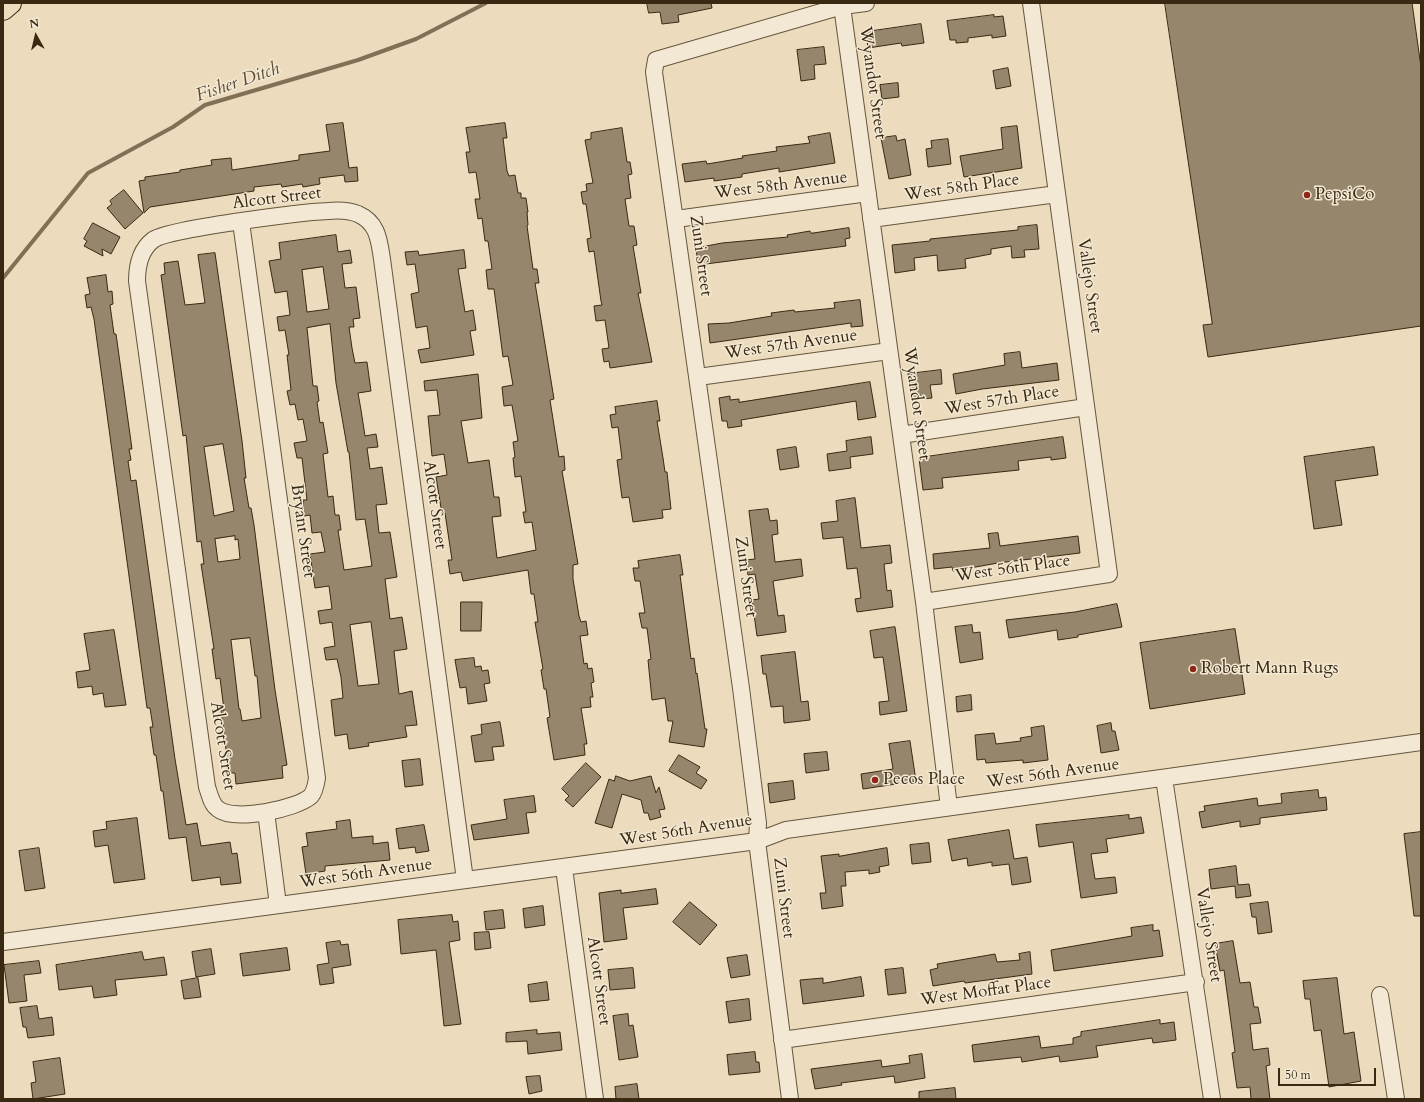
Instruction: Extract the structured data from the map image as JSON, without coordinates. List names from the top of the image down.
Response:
{
  "streets": {
    "street": [
      "Wyandot Street",
      "West 58th Avenue",
      "West 58th Place",
      "Alcott Street",
      "Zuni Street",
      "Vallejo Street",
      "West 57th Avenue",
      "West 57th Place",
      "Bryant Street",
      "West 56th Place",
      "West 56th Avenue",
      "West Moffat Place"
    ]
  },
  "crossings": [
    ["Wyandot Street", "West 58th Avenue"],
    ["Wyandot Street", "West 58th Place"],
    ["Wyandot Street", "Zuni Street"],
    ["Wyandot Street", "West 57th Avenue"],
    ["Wyandot Street", "West 57th Place"],
    ["Wyandot Street", "West 56th Place"],
    ["Wyandot Street", "West 56th Avenue"],
    ["West 58th Avenue", "Zuni Street"],
    ["West 58th Place", "Vallejo Street"],
    ["Alcott Street", "Bryant Street"],
    ["Alcott Street", "West 56th Avenue"],
    ["Zuni Street", "West 57th Avenue"],
    ["Zuni Street", "West 56th Avenue"],
    ["Zuni Street", "West Moffat Place"],
    ["Vallejo Street", "West 57th Place"],
    ["Vallejo Street", "West 56th Place"],
    ["Vallejo Street", "West 56th Avenue"],
    ["Vallejo Street", "West Moffat Place"]
  ],
  "water": ["Fisher Ditch"],
  "places": ["PepsiCo", "Robert Mann Rugs", "Pecos Place"],
  "scale_bar": "50 m",
  "north": "top"
}
